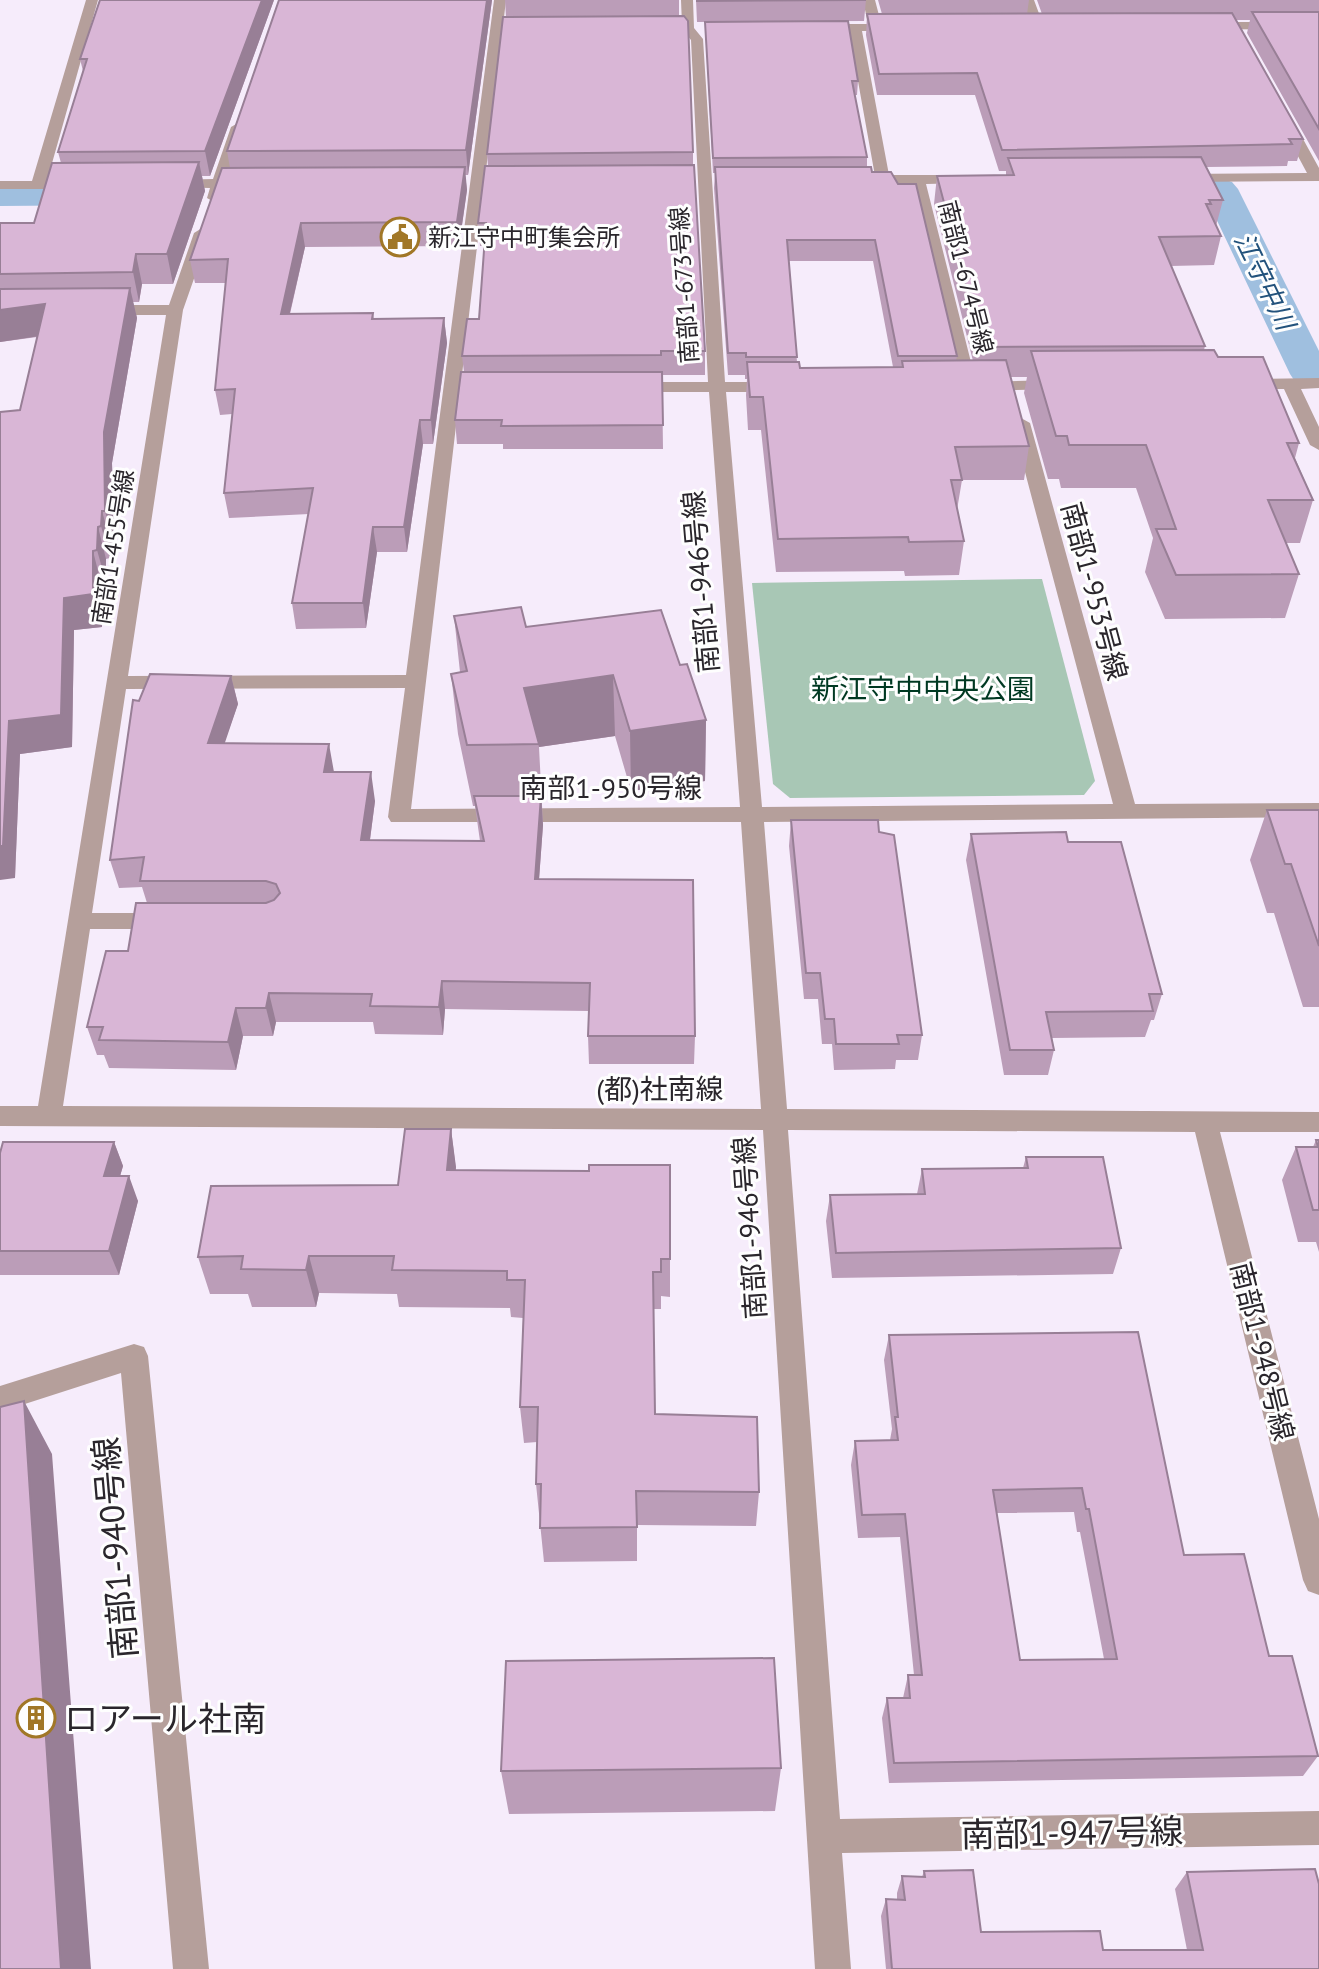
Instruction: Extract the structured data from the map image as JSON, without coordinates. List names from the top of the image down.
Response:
{
  "streets": {
    "street": [
      "南部1-674号線",
      "南部1-673号線",
      "南部1-455号線",
      "南部1-946号線",
      "南部1-953号線",
      "南部1-950号線",
      "(都)社南線",
      "南部1-948号線",
      "南部1-940号線",
      "南部1-947号線"
    ]
  },
  "crossings": [
    ["南部1-674号線", "南部1-953号線"],
    ["南部1-673号線", "南部1-946号線"],
    ["南部1-455号線", "(都)社南線"],
    ["南部1-946号線", "南部1-950号線"],
    ["南部1-946号線", "(都)社南線"],
    ["南部1-946号線", "南部1-947号線"],
    ["南部1-953号線", "南部1-950号線"],
    ["(都)社南線", "南部1-948号線"]
  ],
  "water": ["江守中川"],
  "parks": ["新江守中中央公園"],
  "places": {
    "public building": ["新江守中町集会所"],
    "building": ["ロアール社南"]
  }
}
